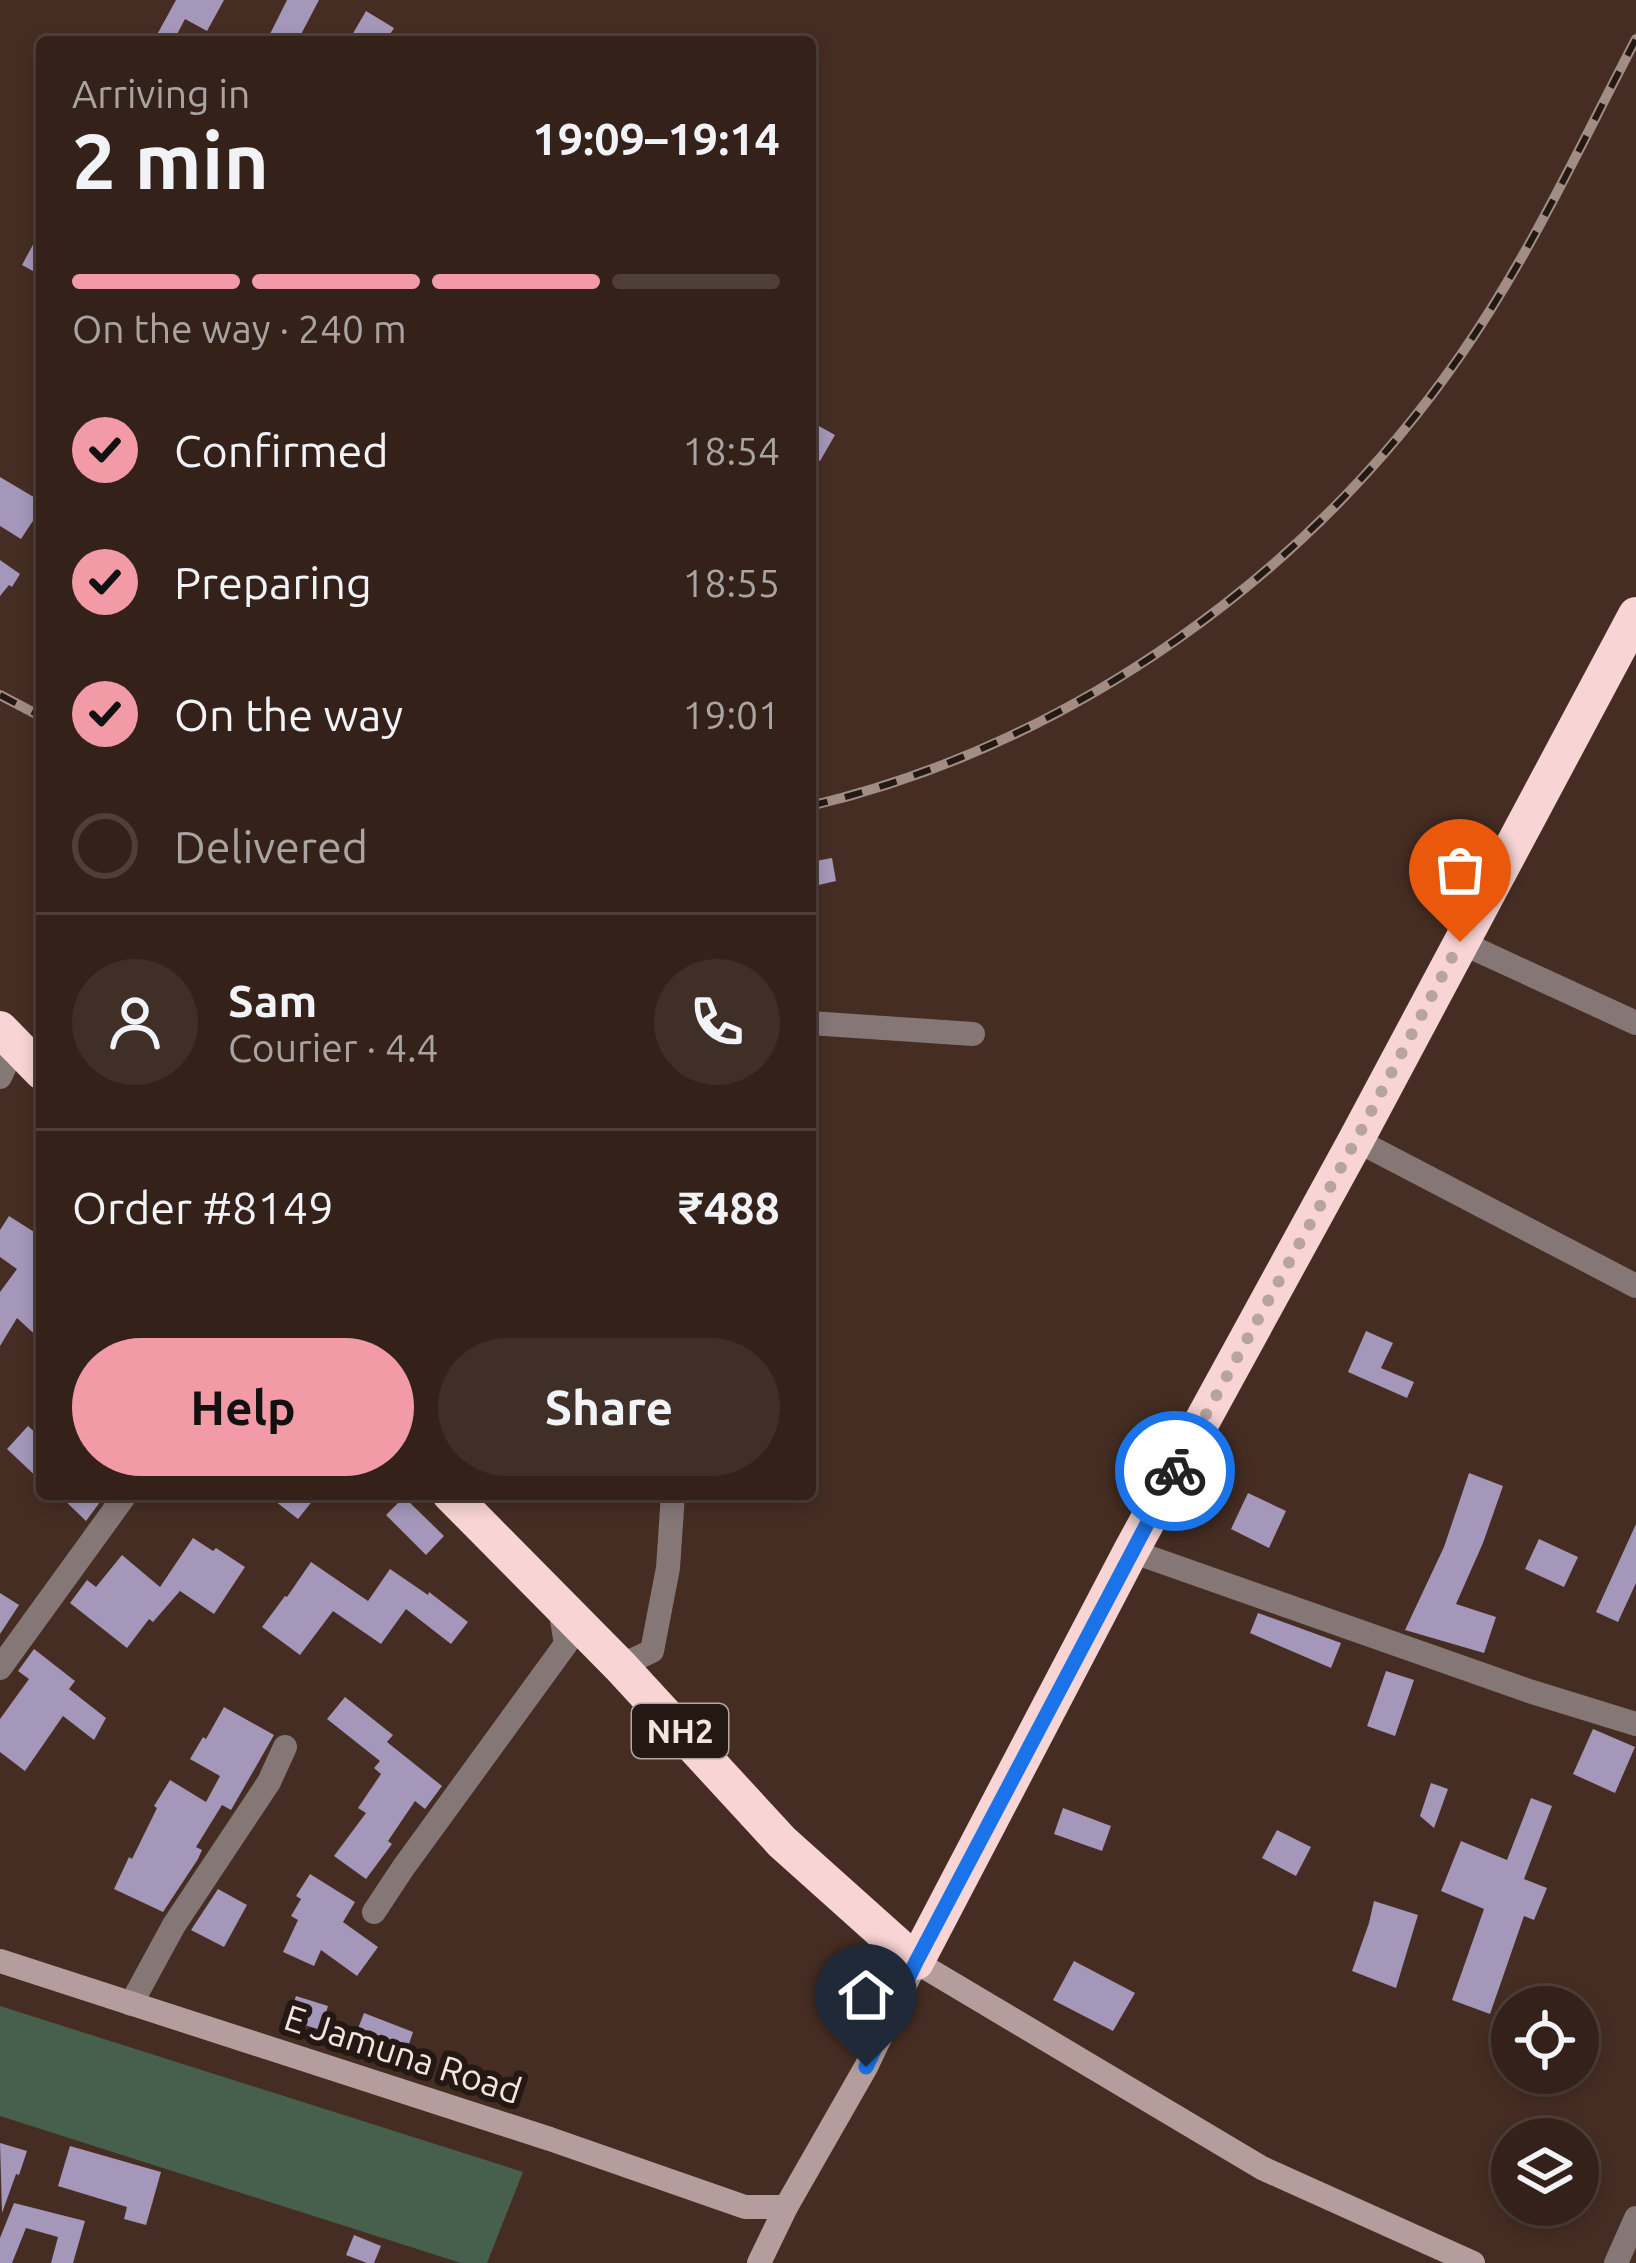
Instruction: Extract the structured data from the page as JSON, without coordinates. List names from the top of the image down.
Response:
{
  "streets": {
    "highway": ["NH2"],
    "main road": ["E Jamuna Road"]
  },
  "page": {
    "heading": ["2 min", "Arriving in", "19:09–19:14"],
    "panel": [
      "Sam",
      "Courier · 4.4",
      "Order #8149",
      "₹488"
    ],
    "bar": "On the way · 240 m",
    "list": [
      ["Confirmed", "18:54"],
      ["Preparing", "18:55"],
      ["On the way", "19:01"],
      "Delivered"
    ],
    "buttons": ["Help", "Share"]
  }
}
